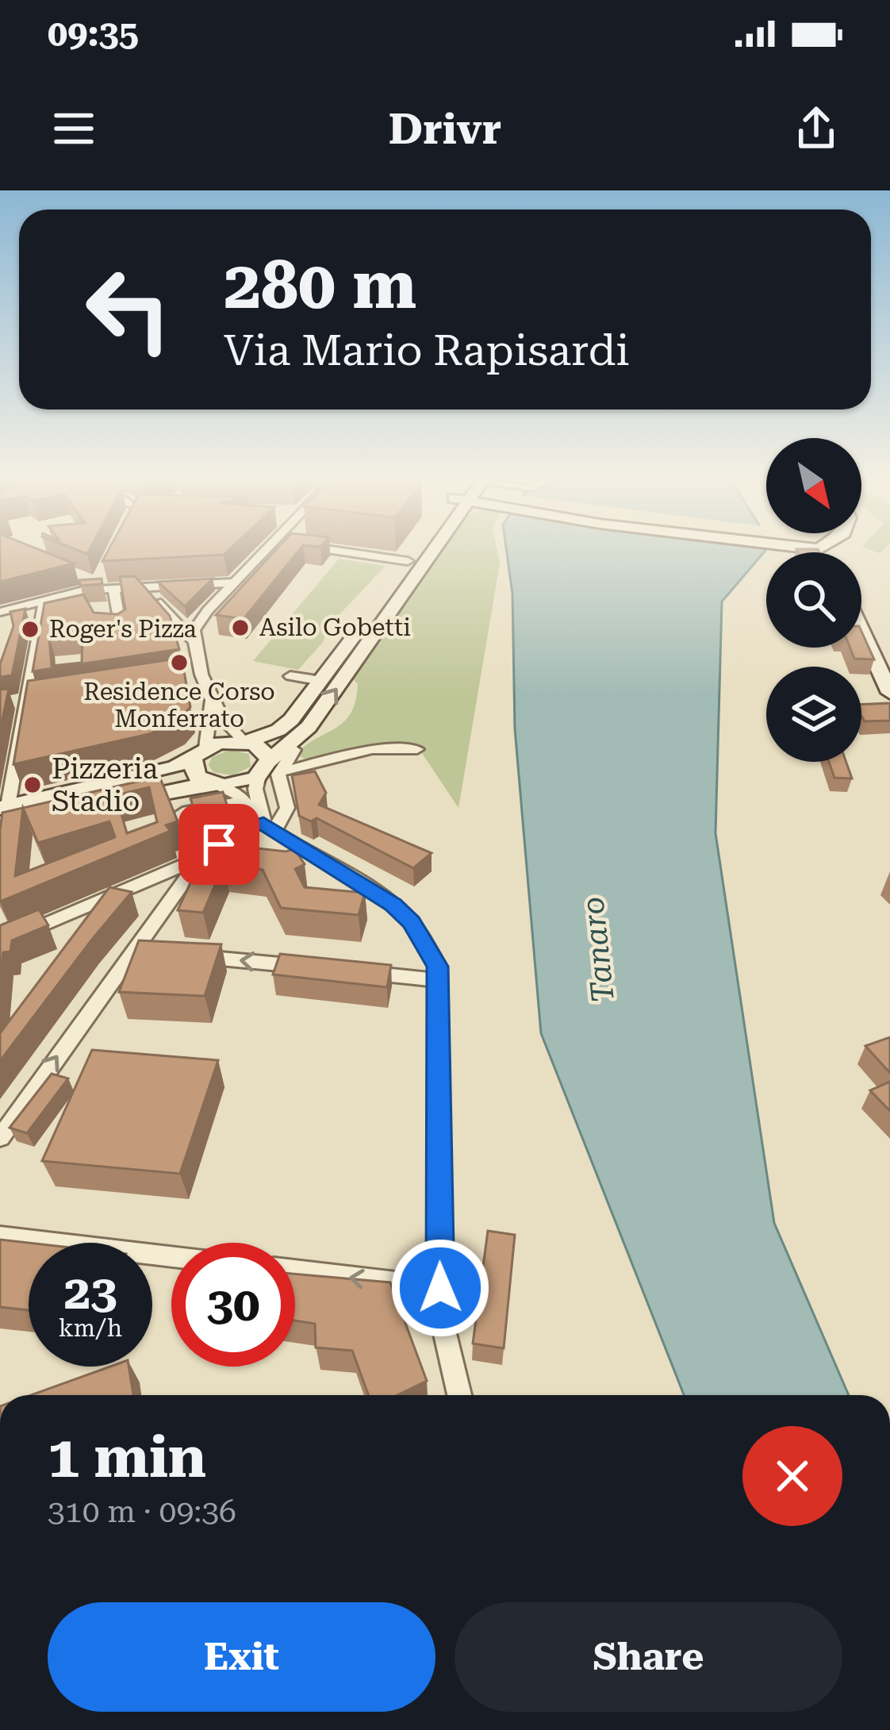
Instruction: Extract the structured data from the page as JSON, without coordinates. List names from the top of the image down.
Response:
{
  "water": ["Tanaro"],
  "places": [
    "Asilo Gobetti",
    "Roger's Pizza",
    "Residence Corso Monferrato",
    "Pizzeria Stadio"
  ],
  "north": "bottom right",
  "page": {
    "status": "09:35",
    "header": "Drivr",
    "turn": ["280 m", "Via Mario Rapisardi"],
    "speed": "23 km/h",
    "limit": "30",
    "heading": ["1 min", "310 m · 09:36"],
    "buttons": ["Exit", "Share"]
  }
}
